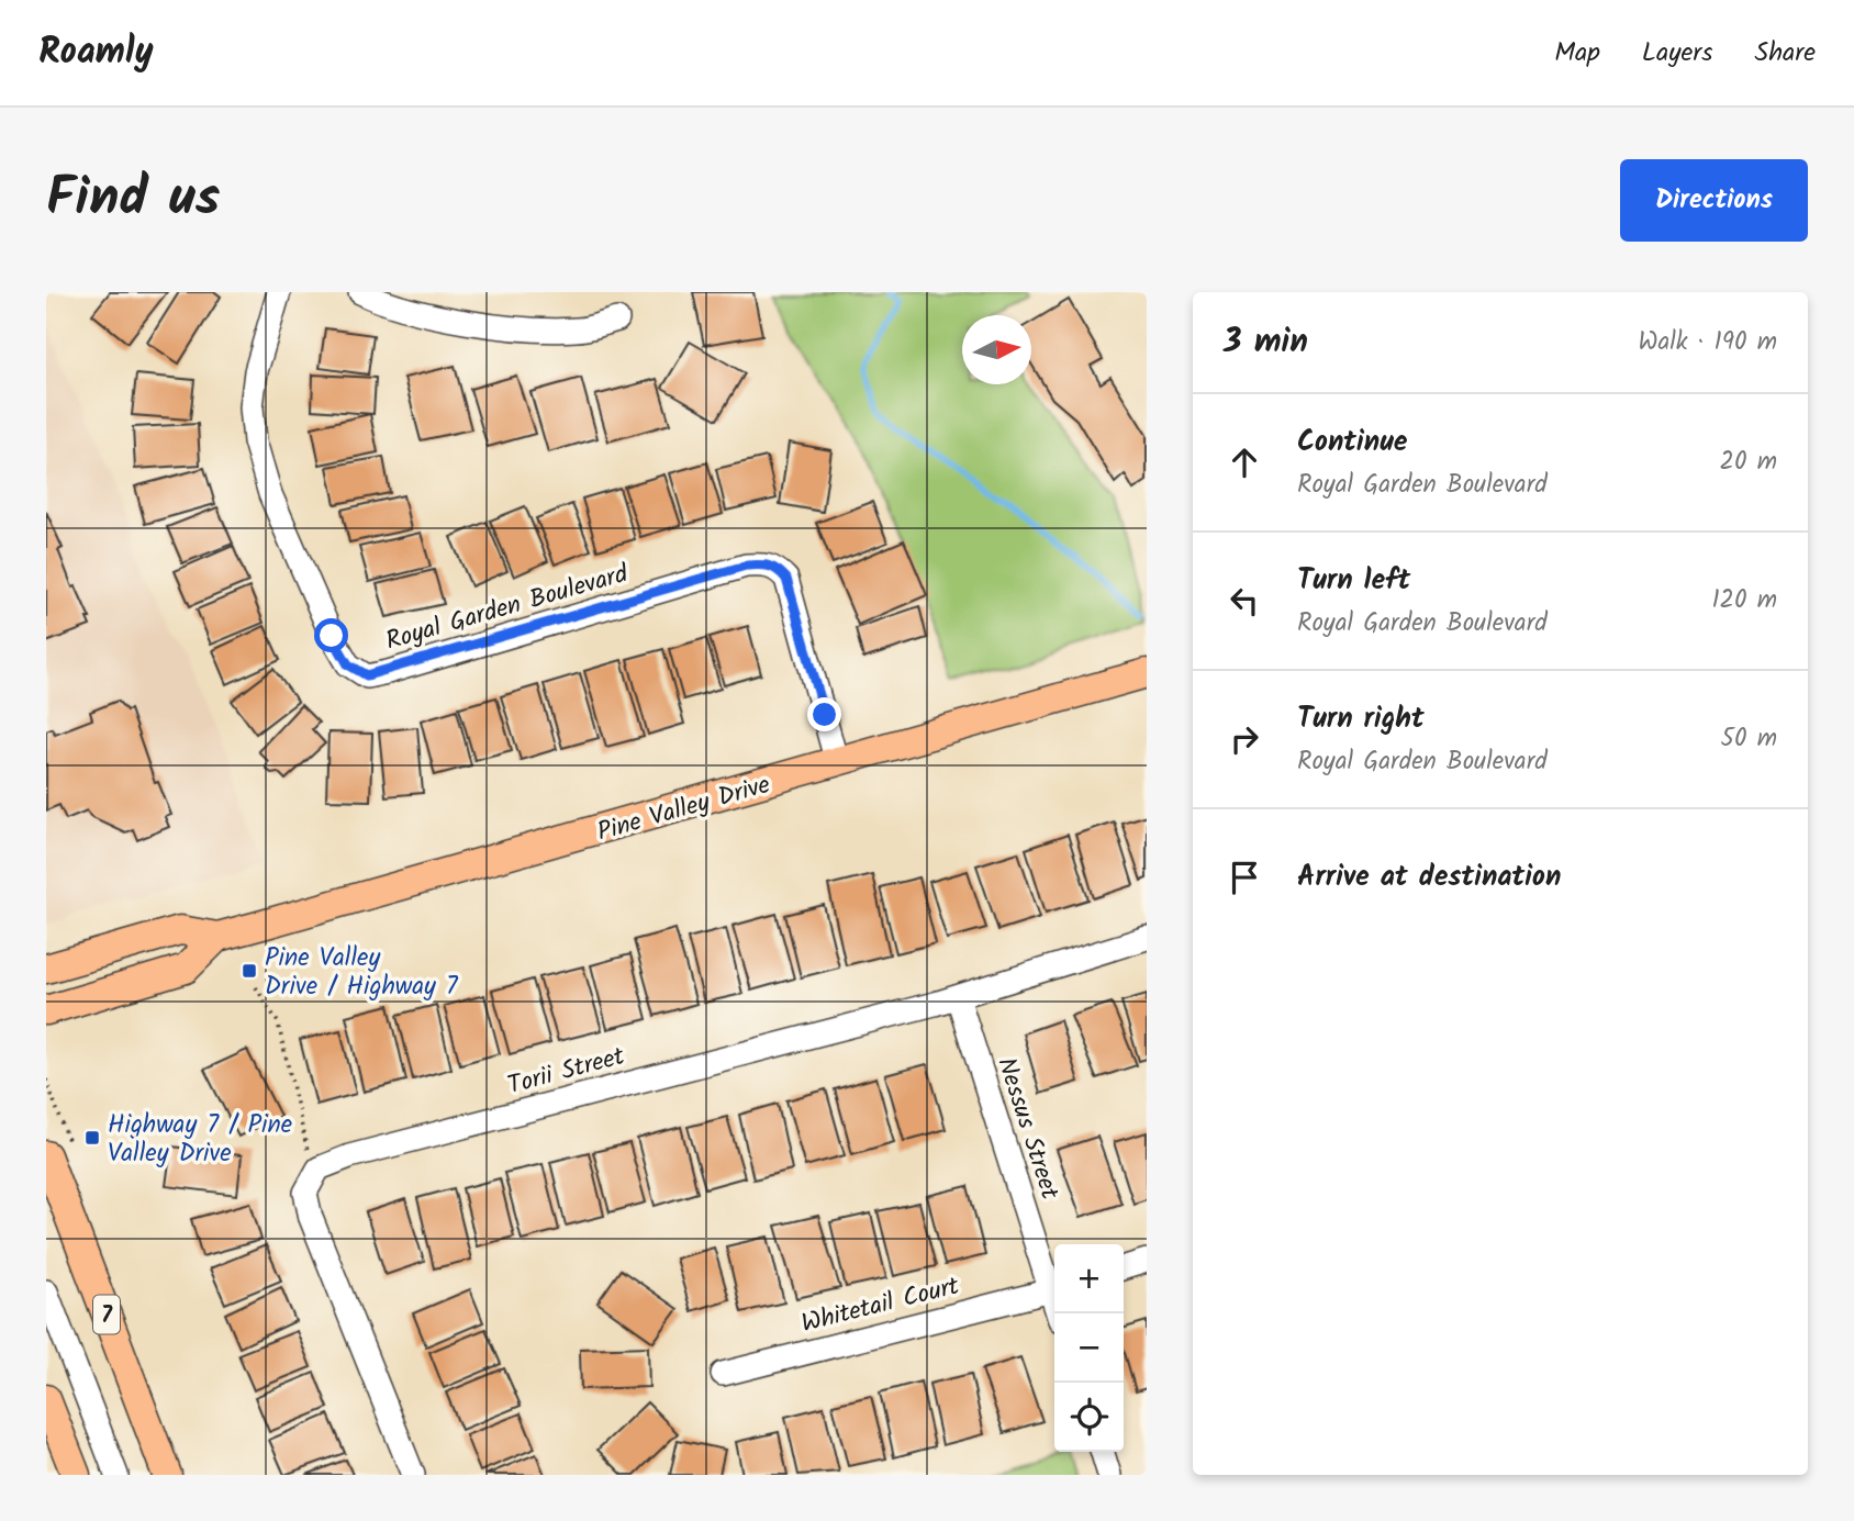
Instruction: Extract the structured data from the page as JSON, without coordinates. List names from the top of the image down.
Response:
{
  "streets": {
    "main road": ["Pine Valley Drive", "7"],
    "street": [
      "Royal Garden Boulevard",
      "Torii Street",
      "Nessus Street",
      "Whitetail Court"
    ]
  },
  "crossings": [
    ["Royal Garden Boulevard", "Pine Valley Drive"],
    ["Torii Street", "Nessus Street"]
  ],
  "places": {
    "transit": ["Pine Valley Drive / Highway 7", "Highway 7 / Pine Valley Drive"]
  },
  "north": "right",
  "page": {
    "header": "Roamly",
    "nav": ["Map", "Layers", "Share"],
    "title": "Find us",
    "buttons": "Directions",
    "heading": ["3 min", "Walk · 190 m"],
    "list": [
      ["Continue", "Royal Garden Boulevard", "20 m"],
      ["Turn left", "Royal Garden Boulevard", "120 m"],
      ["Turn right", "Royal Garden Boulevard", "50 m"],
      "Arrive at destination"
    ],
    "map_buttons": ["+", "−"]
  }
}
